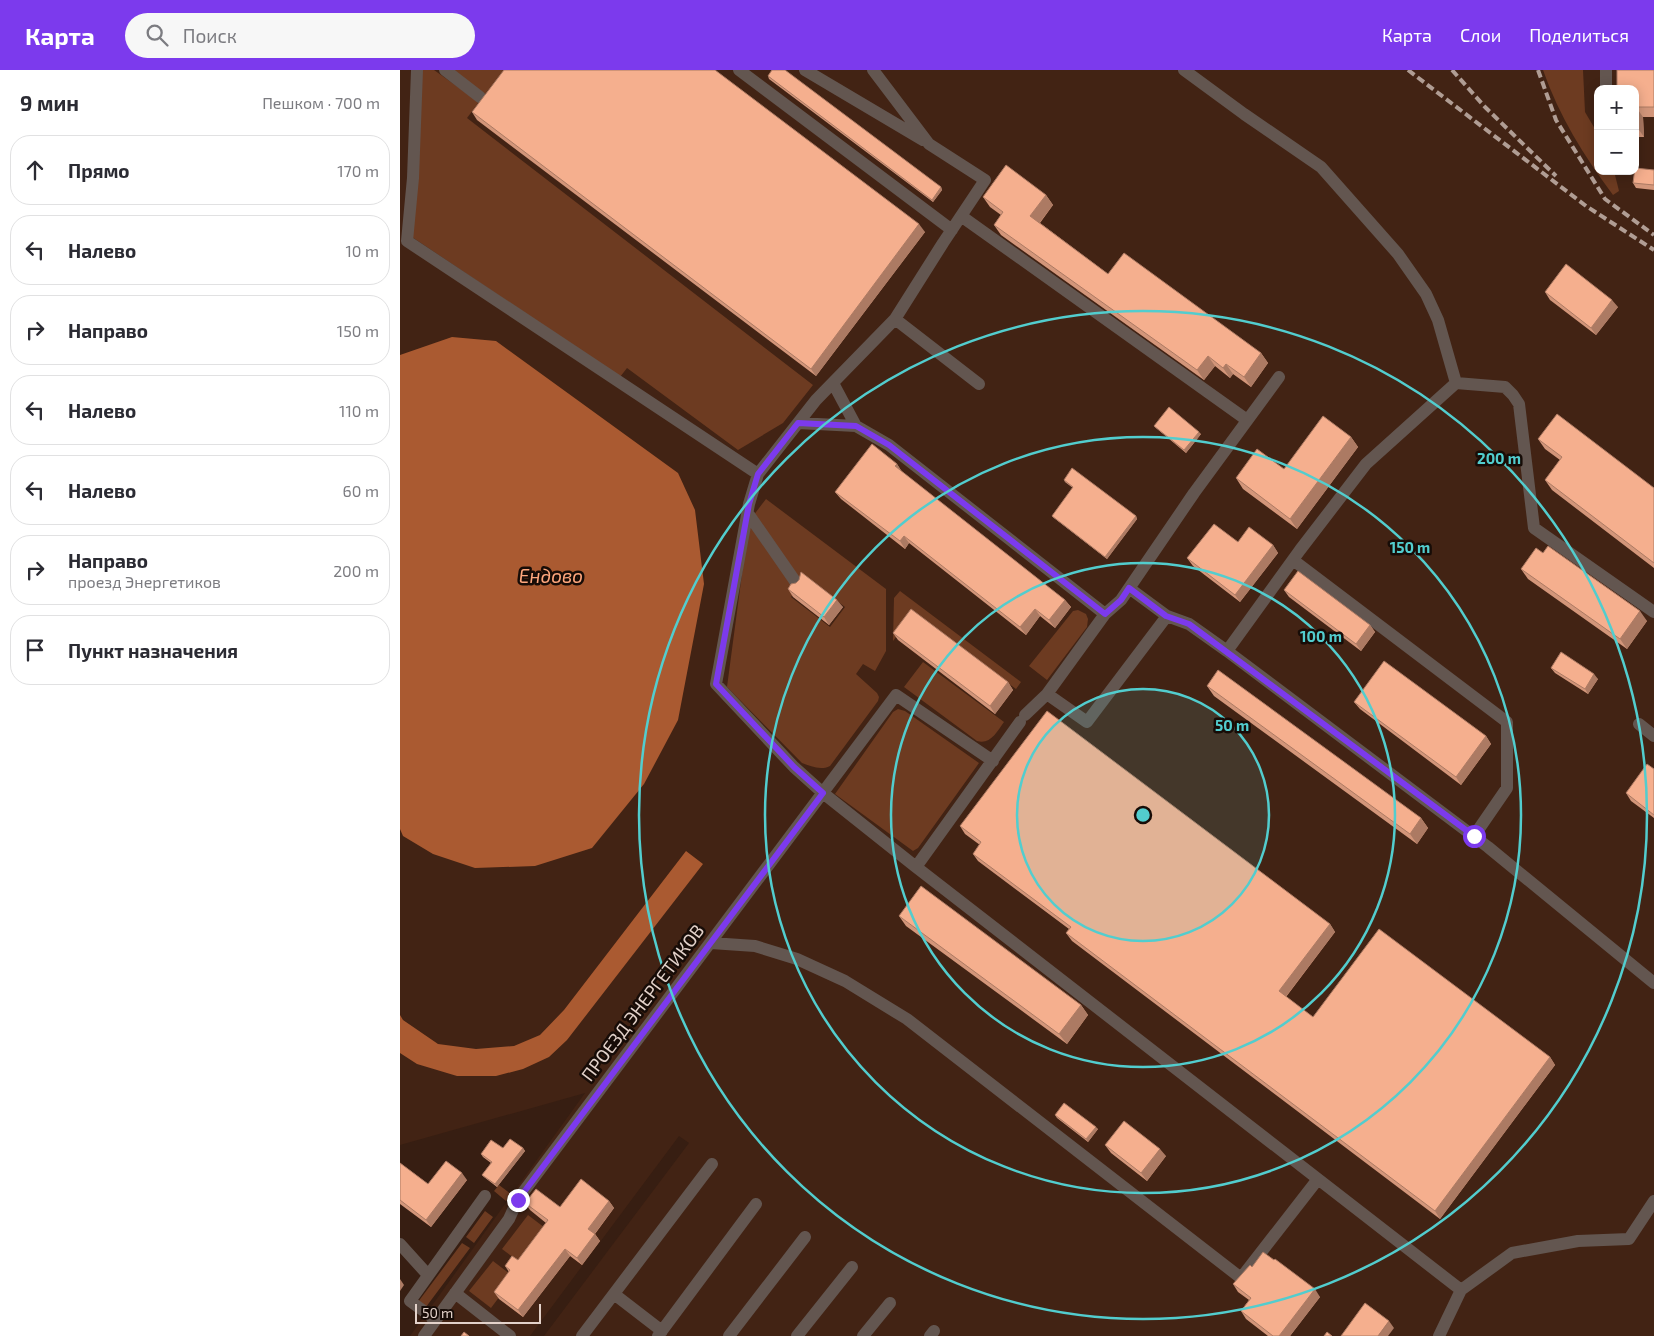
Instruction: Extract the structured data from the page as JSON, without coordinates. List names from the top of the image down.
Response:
{
  "streets": {
    "street": ["ПРОЕЗД ЭНЕРГЕТИКОВ"]
  },
  "water": ["Ендово"],
  "scale_bar": "50 m",
  "page": {
    "header": "Карта",
    "search": "Поиск",
    "nav": ["Карта", "Слои", "Поделиться"],
    "heading": ["9 мин", "Пешком · 700 m"],
    "map_buttons": ["+", "−"],
    "list": [
      ["Прямо", "170 m"],
      ["Налево", "10 m"],
      ["Направо", "150 m"],
      ["Налево", "110 m"],
      ["Налево", "60 m"],
      ["Направо", "проезд Энергетиков", "200 m"],
      "Пункт назначения"
    ],
    "scale": "50 m"
  },
  "rings": [
    "200 m",
    "150 m",
    "100 m",
    "50 m"
  ]
}
